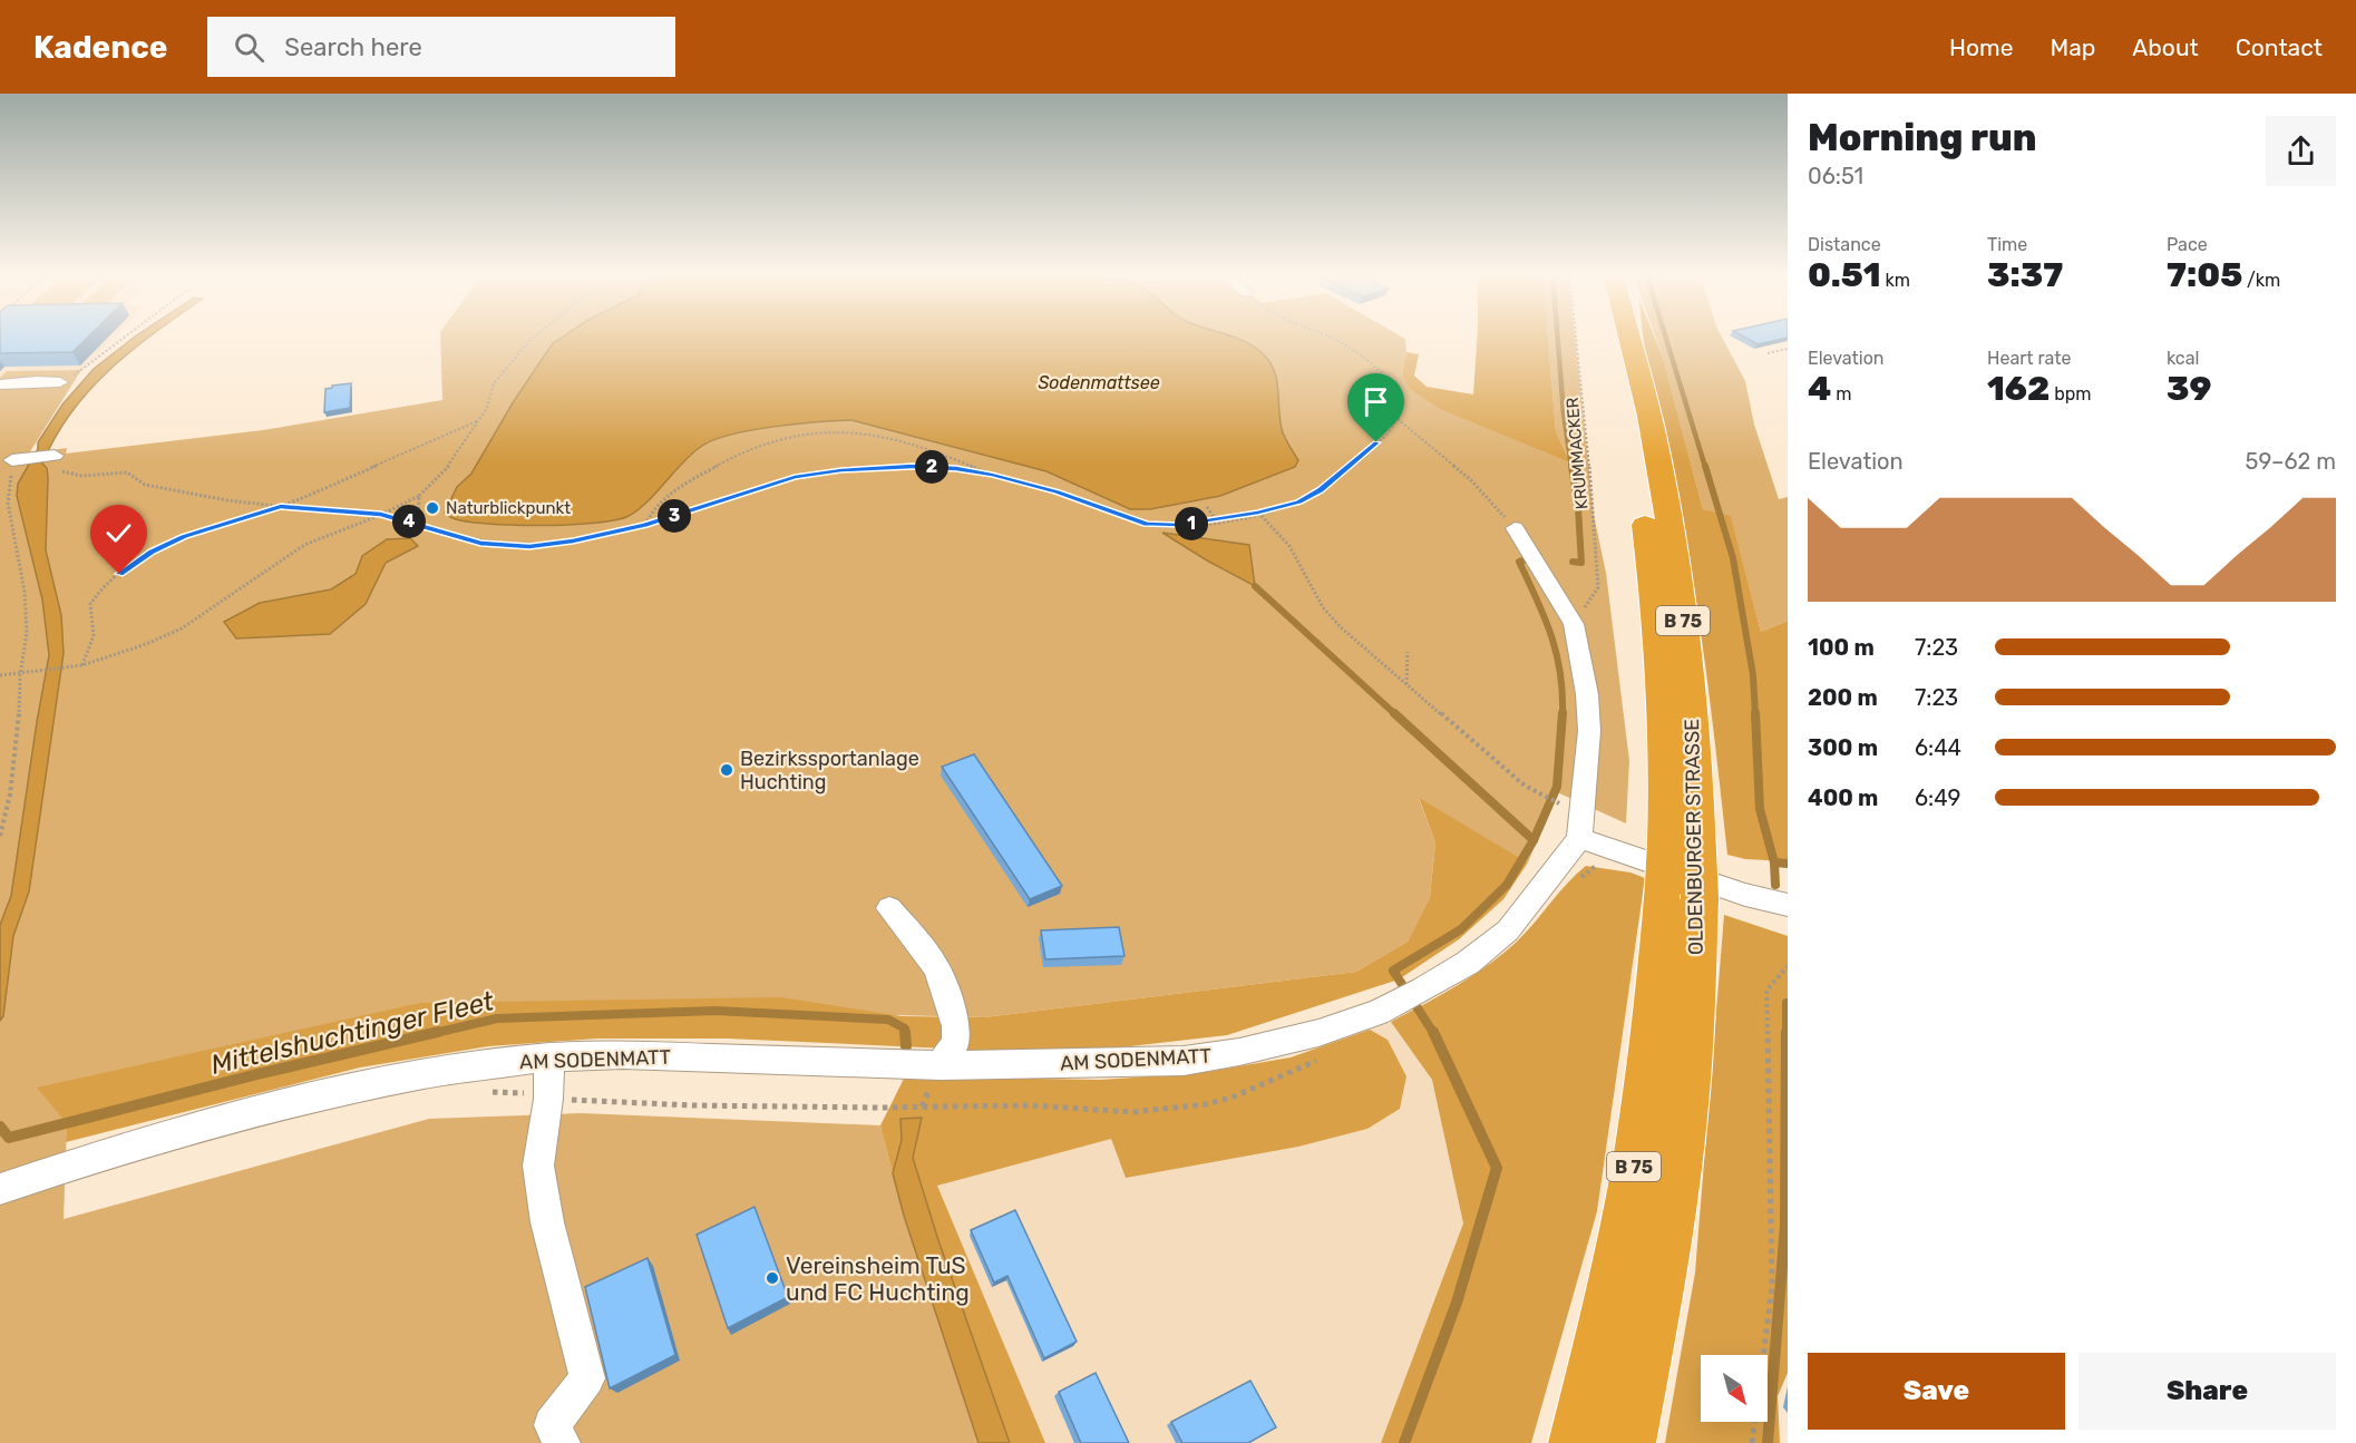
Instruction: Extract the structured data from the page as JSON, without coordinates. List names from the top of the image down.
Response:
{
  "streets": {
    "highway": ["B 75", "OLDENBURGER STRASSE"],
    "street": ["AM SODENMATT"],
    "path": ["KRUMMACKER"]
  },
  "crossings": [
    ["B 75", "OLDENBURGER STRASSE"]
  ],
  "water": ["Sodenmattsee", "Mittelshuchtinger Fleet"],
  "places": ["Naturblickpunkt", "Bezirkssportanlage Huchting", "Vereinsheim TuS und FC Huchting"],
  "north": "bottom right",
  "page": {
    "header": "Kadence",
    "search": "Search here",
    "nav": [
      "Home",
      "Map",
      "About",
      "Contact"
    ],
    "heading": ["Morning run", "06:51"],
    "stats": [
      ["Distance", "0.51 km"],
      ["Time", "3:37"],
      ["Pace", "7:05 /km"],
      ["Elevation", "4 m"],
      ["Heart rate", "162 bpm"],
      ["kcal", "39"]
    ],
    "chart": ["Elevation", "59–62 m"],
    "pins": [
      "2",
      "3",
      "4",
      "1"
    ],
    "list": [
      {
        "name": "100 m",
        "note": "7:23"
      },
      {
        "name": "200 m",
        "note": "7:23"
      },
      {
        "name": "300 m",
        "note": "6:44"
      },
      {
        "name": "400 m",
        "note": "6:49"
      }
    ],
    "buttons": ["Save", "Share"]
  }
}
